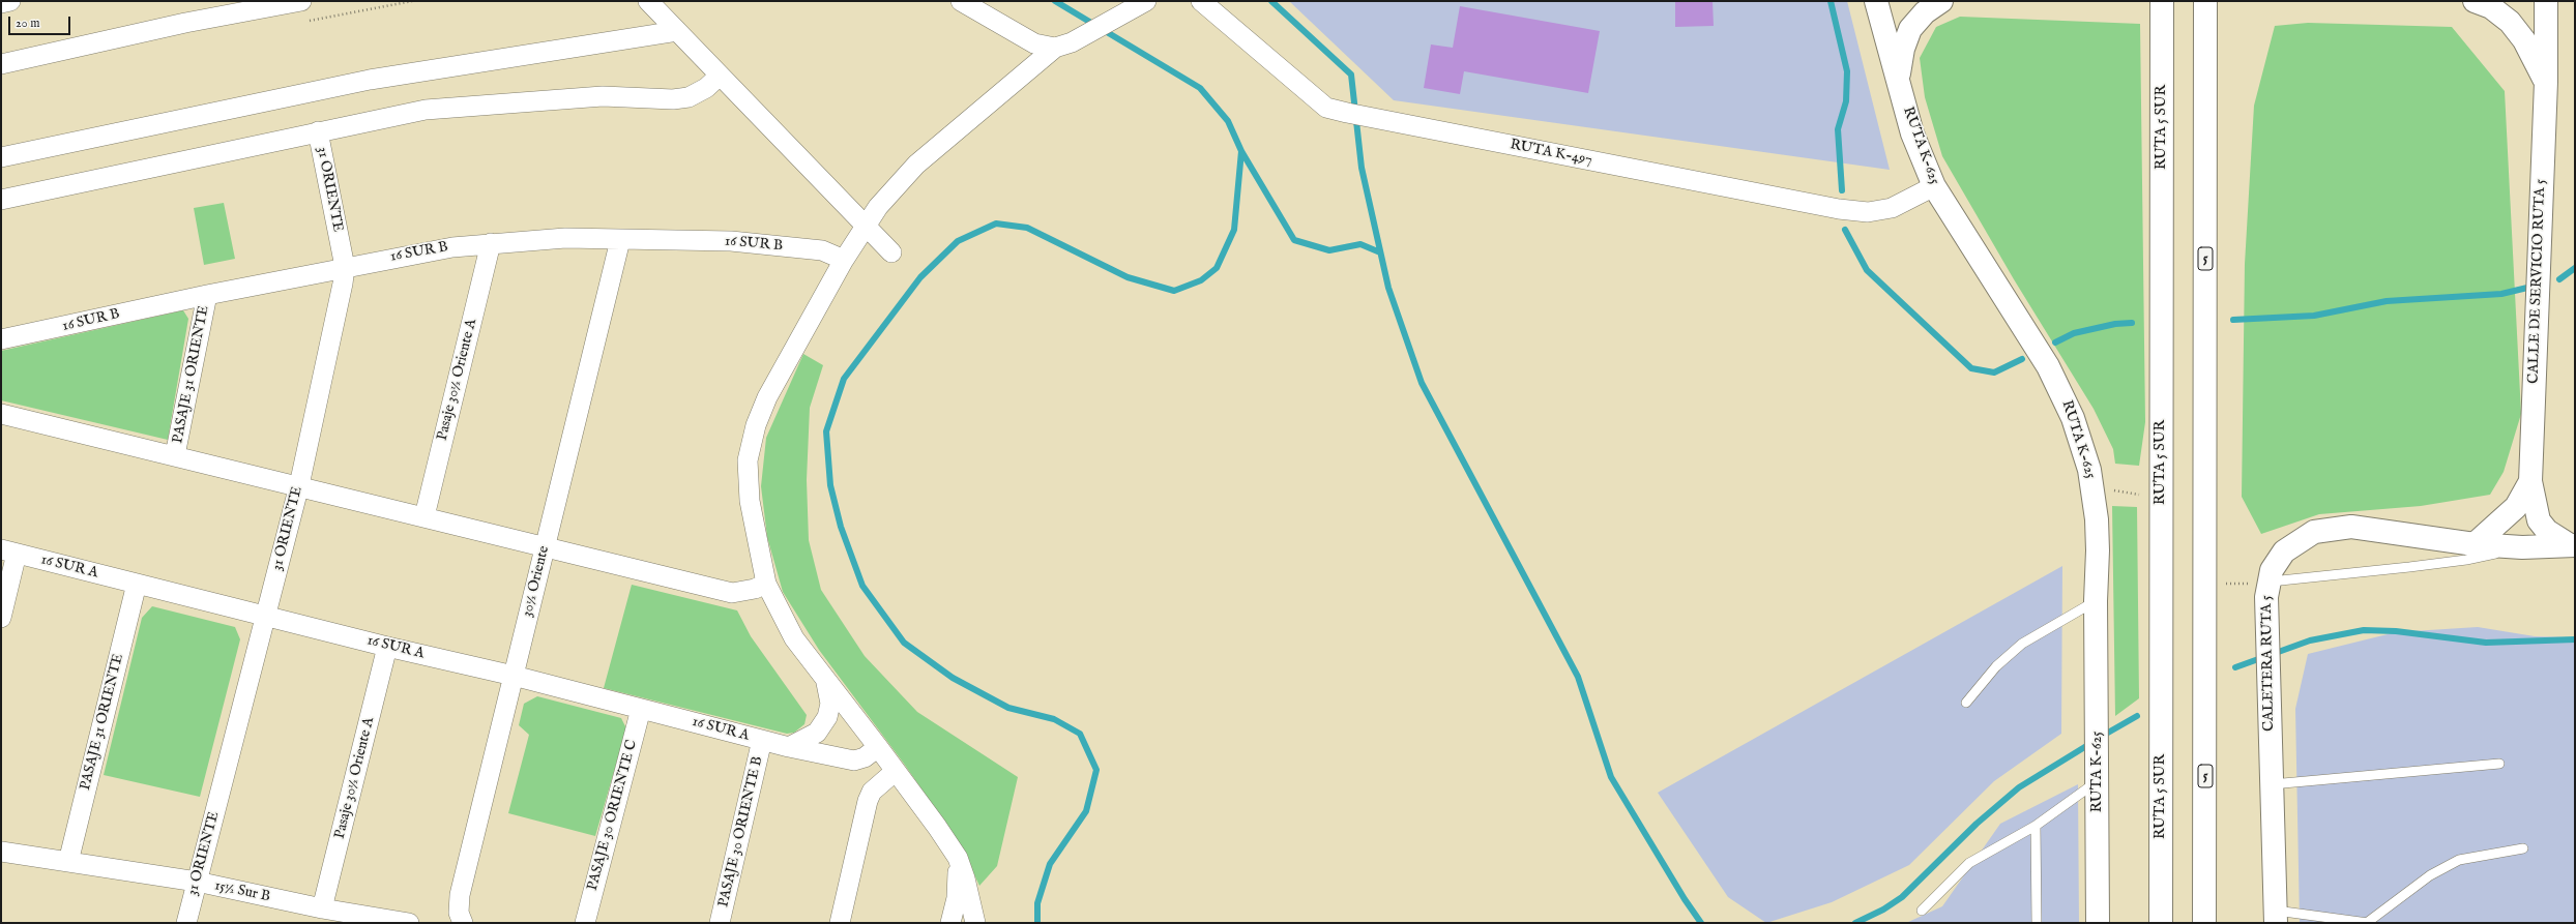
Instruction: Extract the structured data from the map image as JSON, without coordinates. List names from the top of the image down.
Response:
{
  "streets": {
    "main road": [
      "RUTA 5 SUR",
      "RUTA K-625",
      "5",
      "CALLE DE SERVICIO RUTA 5",
      "CALETERA RUTA 5"
    ],
    "street": [
      "RUTA K-497",
      "31 ORIENTE",
      "16 SUR B",
      "PASAJE 31 ORIENTE",
      "Pasaje 30½ Oriente A",
      "16 SUR A",
      "30½ Oriente",
      "PASAJE 30 ORIENTE C",
      "PASAJE 30 ORIENTE B",
      "15½ Sur B"
    ]
  },
  "crossings": [
    ["RUTA K-625", "RUTA K-497"],
    ["31 ORIENTE", "16 SUR B"],
    ["31 ORIENTE", "16 SUR A"],
    ["31 ORIENTE", "15½ Sur B"],
    ["16 SUR B", "PASAJE 31 ORIENTE"],
    ["16 SUR B", "Pasaje 30½ Oriente A"],
    ["16 SUR B", "30½ Oriente"],
    ["CALLE DE SERVICIO RUTA 5", "CALETERA RUTA 5"],
    ["PASAJE 31 ORIENTE", "16 SUR A"],
    ["PASAJE 31 ORIENTE", "15½ Sur B"],
    ["Pasaje 30½ Oriente A", "16 SUR A"],
    ["Pasaje 30½ Oriente A", "15½ Sur B"],
    ["16 SUR A", "30½ Oriente"],
    ["16 SUR A", "PASAJE 30 ORIENTE C"],
    ["16 SUR A", "PASAJE 30 ORIENTE B"]
  ],
  "scale_bar": "20 m"
}
